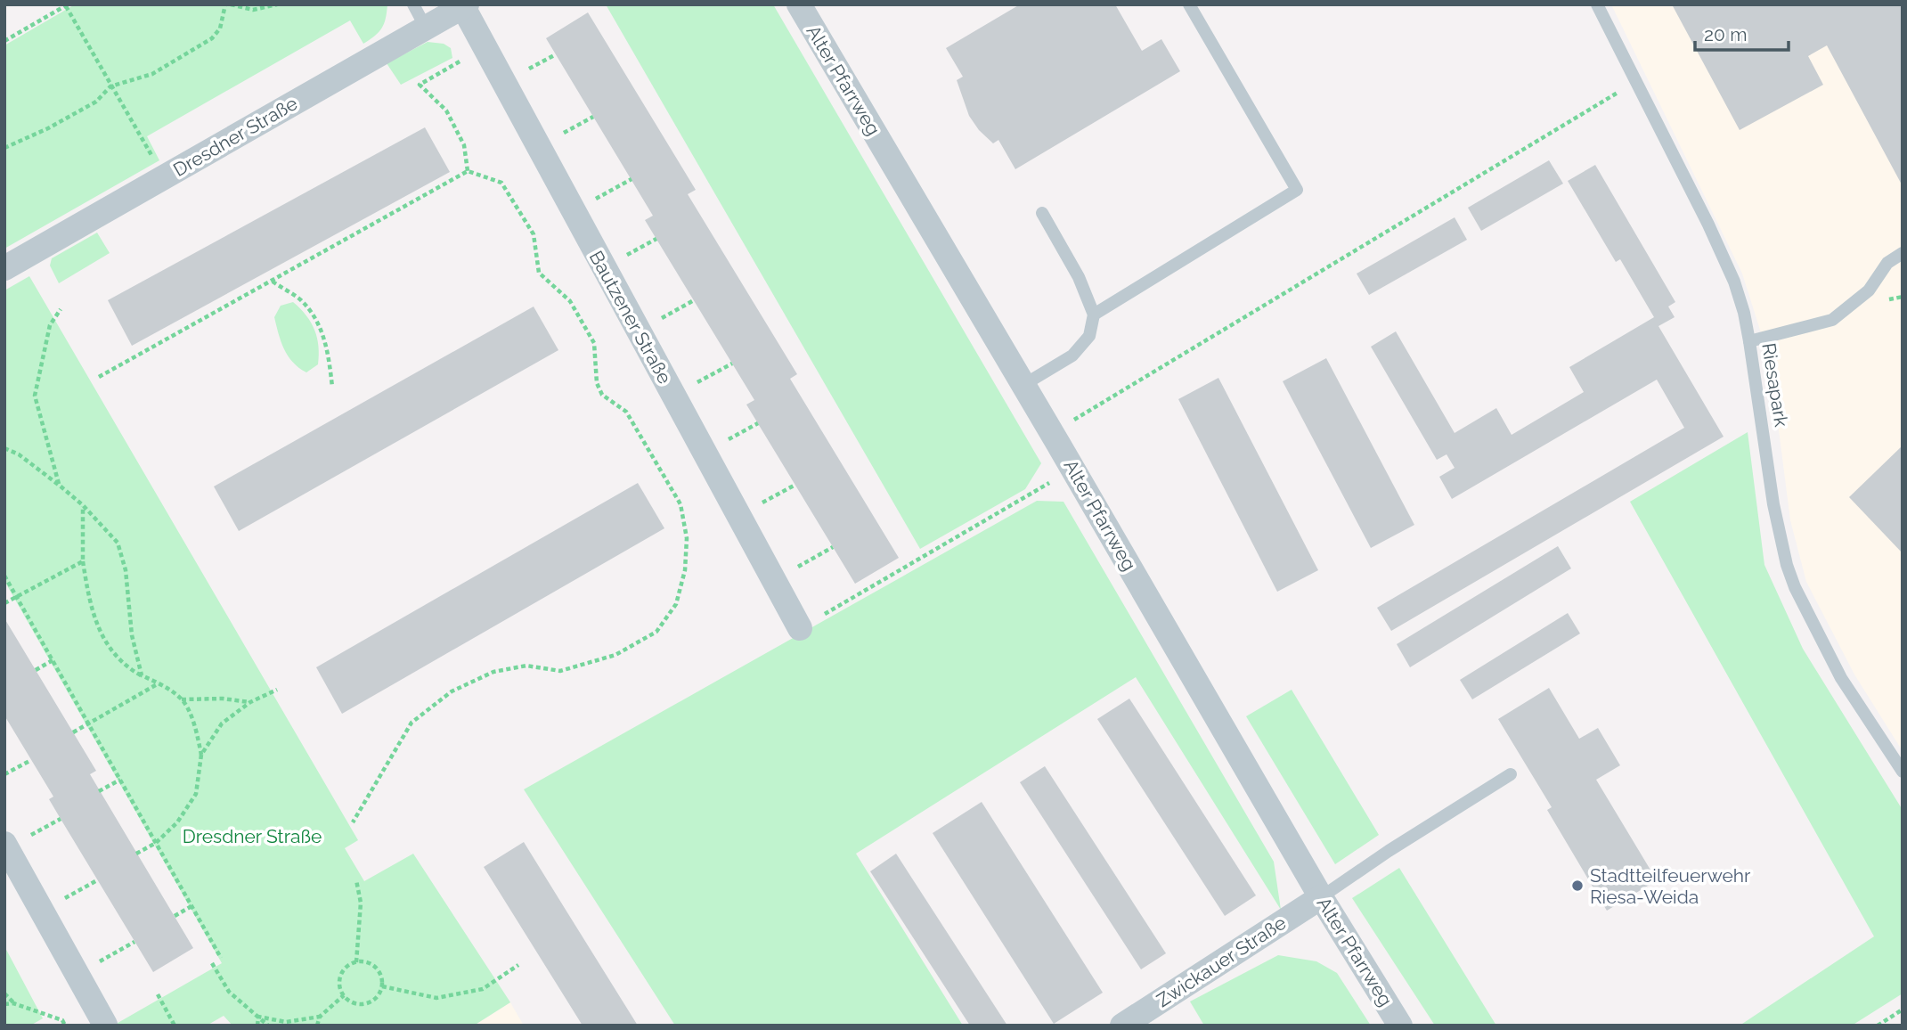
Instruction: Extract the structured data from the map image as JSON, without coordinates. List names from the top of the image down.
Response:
{
  "streets": {
    "street": [
      "Alter Pfarrweg",
      "Dresdner Straße",
      "Bautzener Straße",
      "Zwickauer Straße"
    ],
    "lane": ["Riesapark"]
  },
  "crossings": [
    ["Alter Pfarrweg", "Zwickauer Straße"],
    ["Dresdner Straße", "Bautzener Straße"]
  ],
  "parks": ["Dresdner Straße"],
  "places": ["Stadtteilfeuerwehr Riesa-Weida"],
  "scale_bar": "20 m"
}
